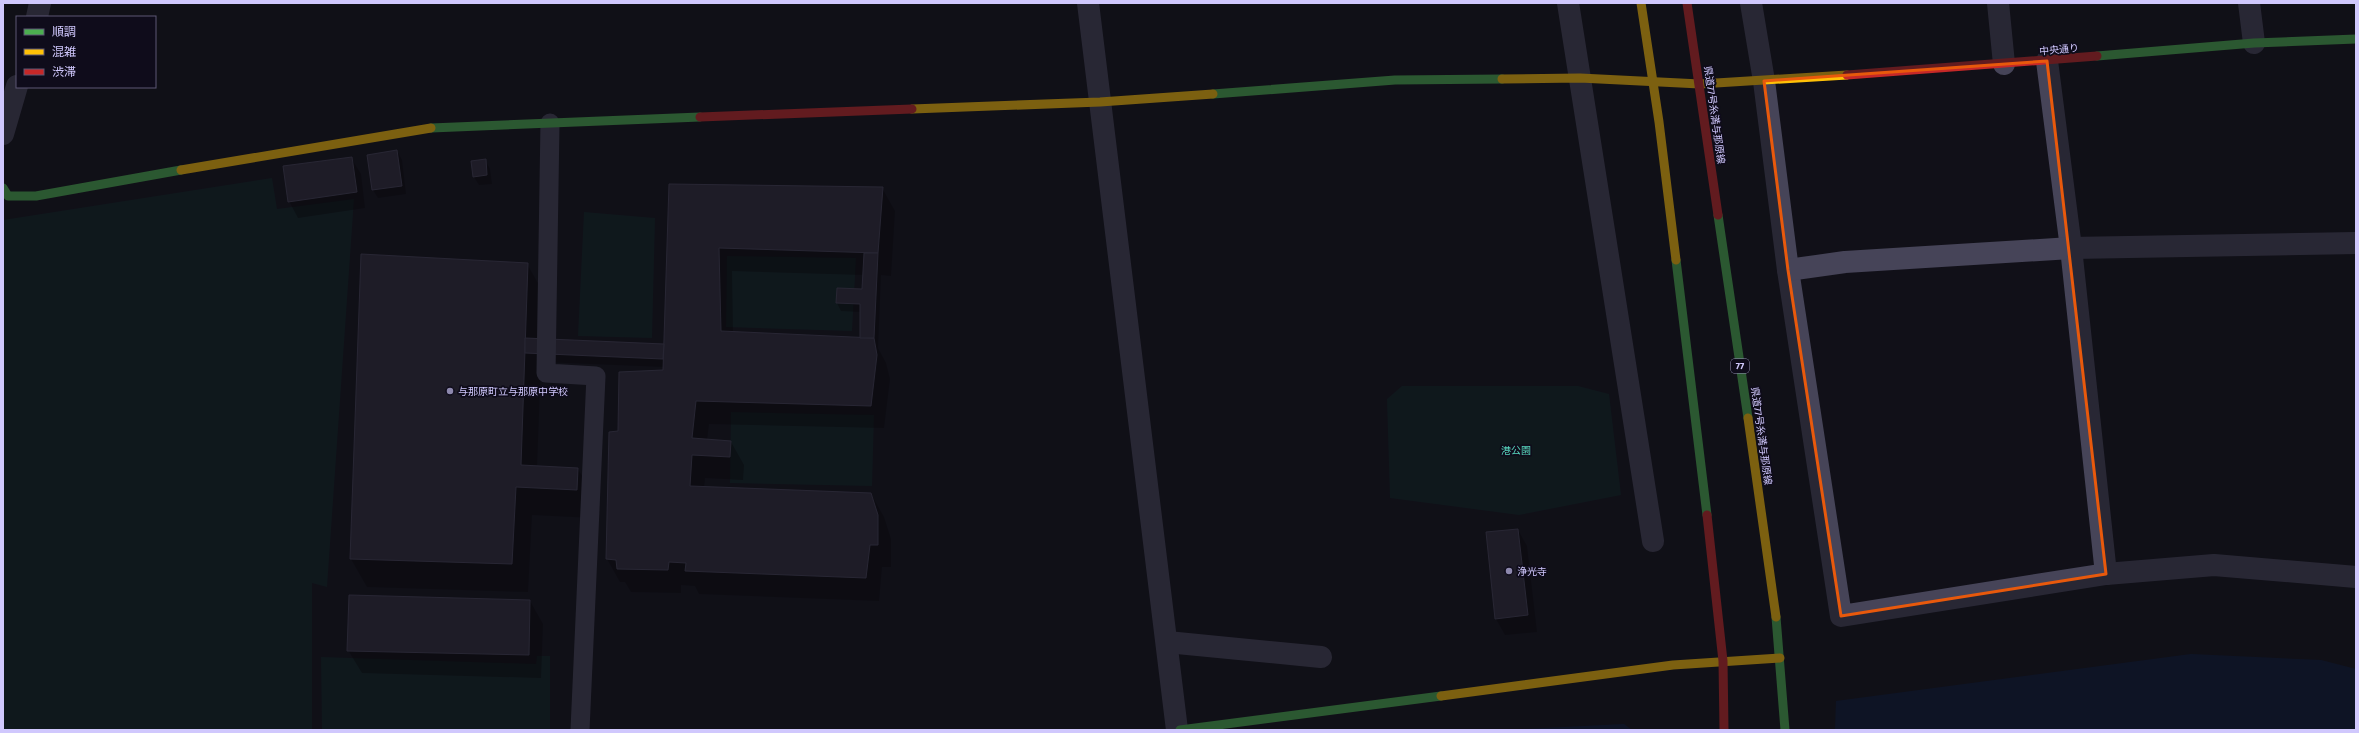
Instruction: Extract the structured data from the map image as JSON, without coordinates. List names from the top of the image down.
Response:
{
  "streets": {
    "street": ["中央通り", "県道77号糸満与那原線", "77"]
  },
  "crossings": [
    ["中央通り", "県道77号糸満与那原線"]
  ],
  "parks": ["港公園"],
  "places": ["与那原町立与那原中学校", "浄光寺"],
  "legend": ["順調", "混雑", "渋滞"]
}
